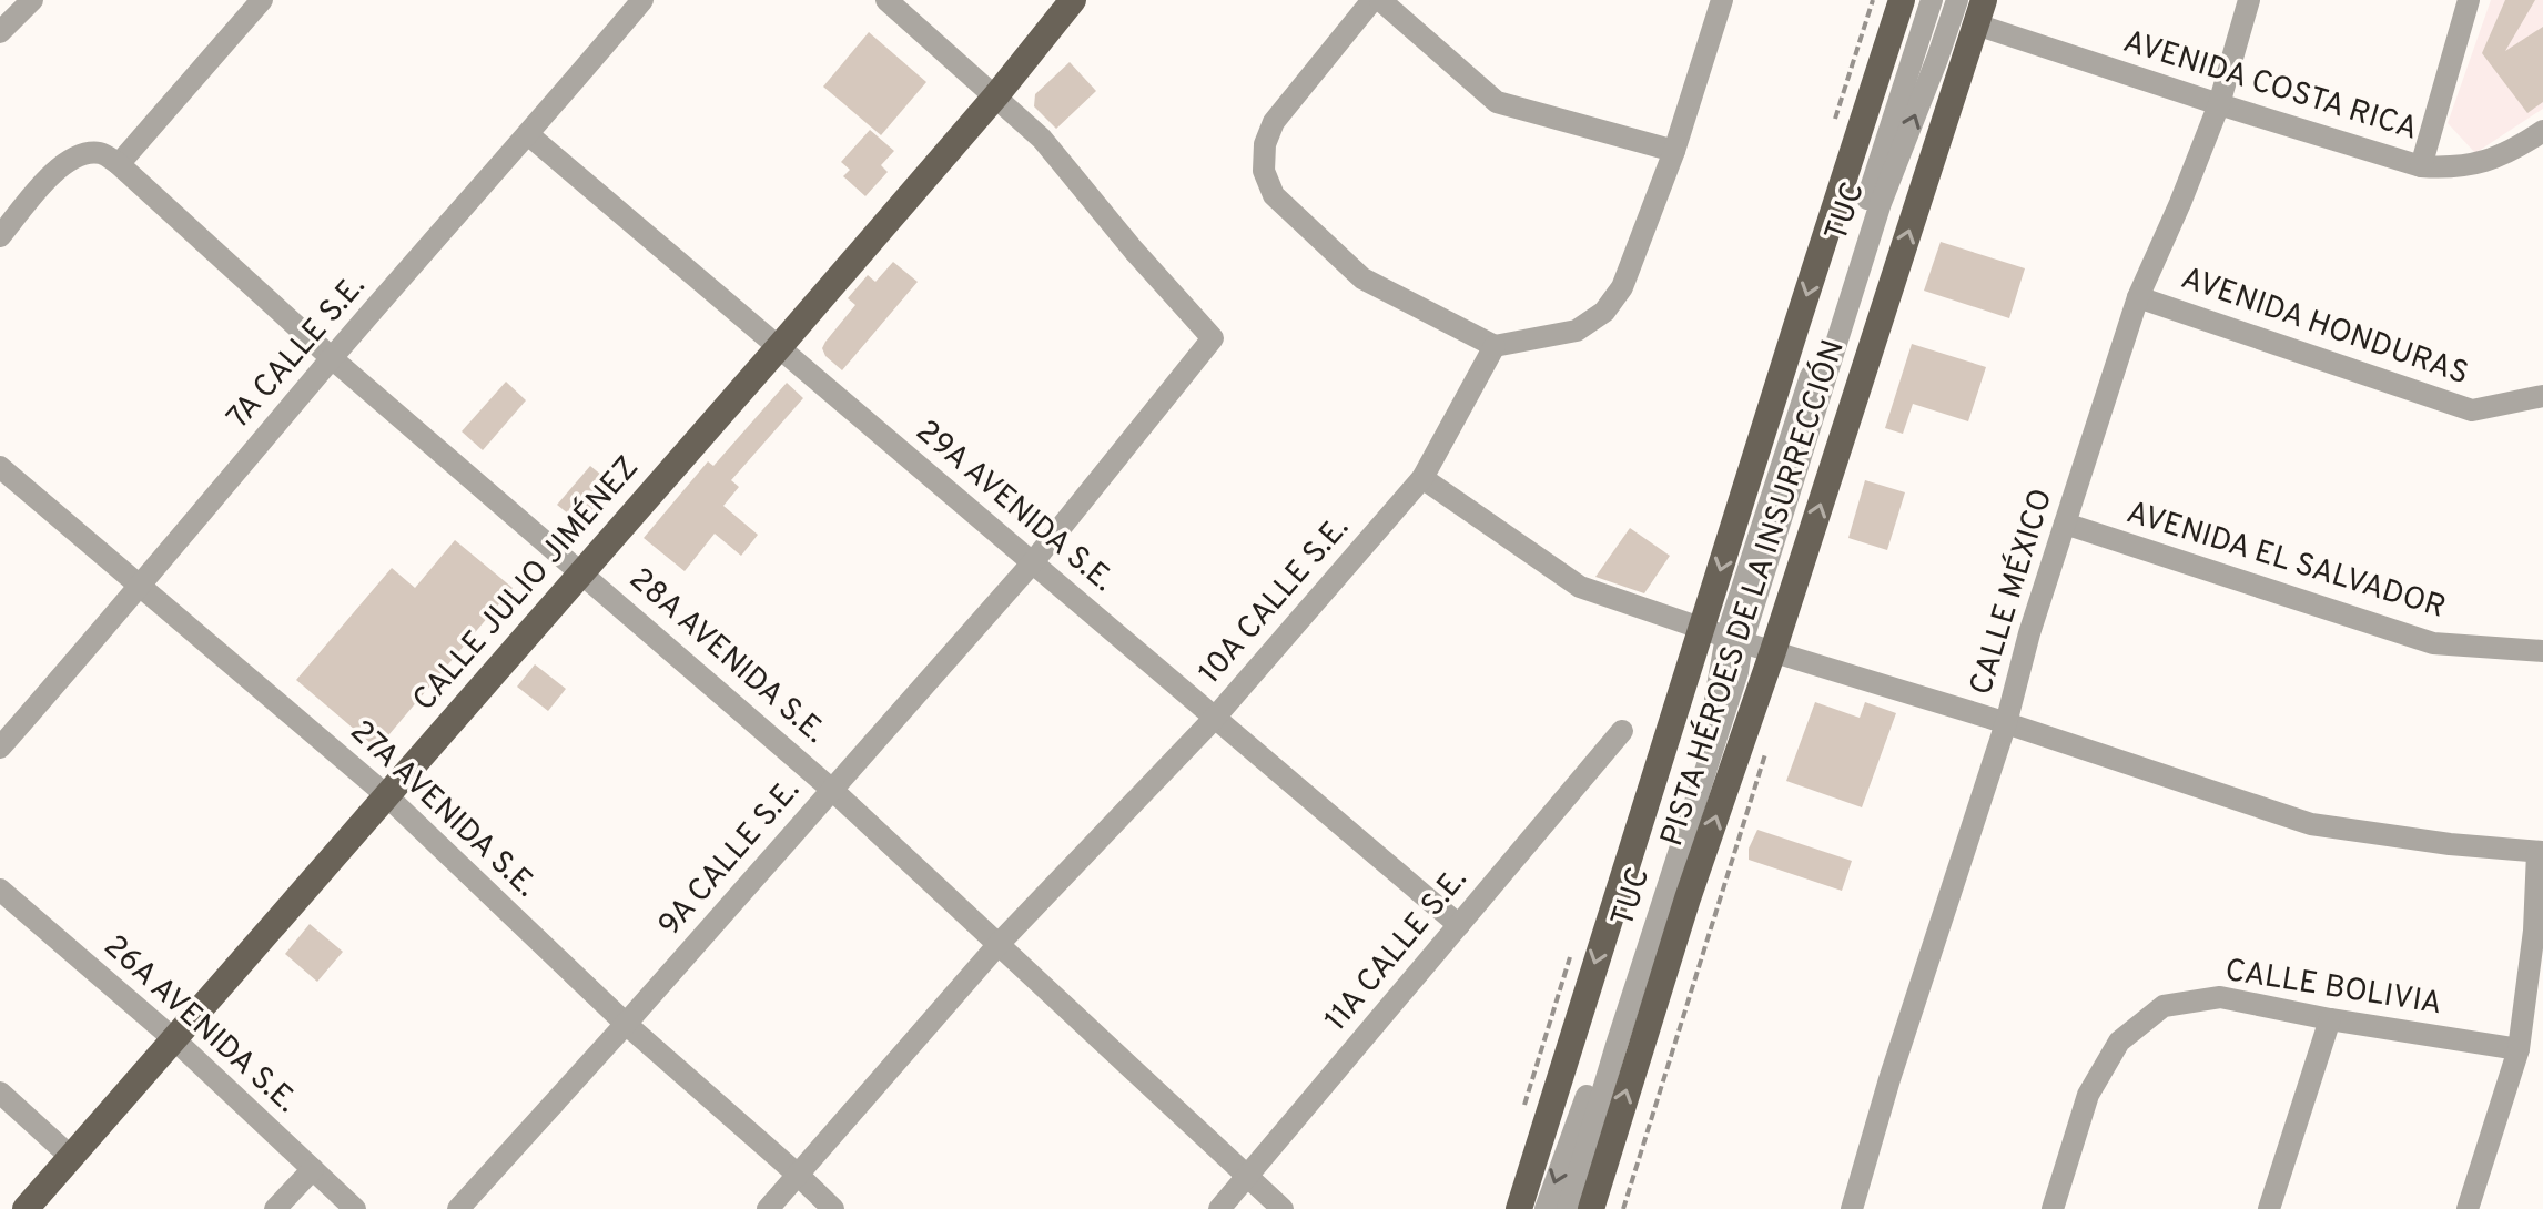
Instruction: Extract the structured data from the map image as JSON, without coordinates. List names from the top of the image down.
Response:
{
  "streets": {
    "main road": ["CALLE JULIO JIMÉNEZ", "PISTA HÉROES DE LA INSURRECCIÓN"],
    "street": [
      "AVENIDA COSTA RICA",
      "TUC",
      "AVENIDA HONDURAS",
      "7A CALLE S.E.",
      "29A AVENIDA S.E.",
      "AVENIDA EL SALVADOR",
      "CALLE MÉXICO",
      "10A CALLE S.E.",
      "28A AVENIDA S.E.",
      "27A AVENIDA S.E.",
      "9A CALLE S.E.",
      "11A CALLE S.E.",
      "CALLE BOLIVIA",
      "26A AVENIDA S.E."
    ]
  },
  "crossings": [
    ["AVENIDA COSTA RICA", "CALLE MÉXICO"],
    ["AVENIDA COSTA RICA", "PISTA HÉROES DE LA INSURRECCIÓN"],
    ["TUC", "PISTA HÉROES DE LA INSURRECCIÓN"],
    ["AVENIDA HONDURAS", "CALLE MÉXICO"],
    ["7A CALLE S.E.", "29A AVENIDA S.E."],
    ["7A CALLE S.E.", "28A AVENIDA S.E."],
    ["7A CALLE S.E.", "27A AVENIDA S.E."],
    ["29A AVENIDA S.E.", "CALLE JULIO JIMÉNEZ"],
    ["29A AVENIDA S.E.", "10A CALLE S.E."],
    ["29A AVENIDA S.E.", "9A CALLE S.E."],
    ["29A AVENIDA S.E.", "11A CALLE S.E."],
    ["AVENIDA EL SALVADOR", "CALLE MÉXICO"],
    ["CALLE JULIO JIMÉNEZ", "28A AVENIDA S.E."],
    ["CALLE JULIO JIMÉNEZ", "27A AVENIDA S.E."],
    ["CALLE JULIO JIMÉNEZ", "9A CALLE S.E."],
    ["CALLE JULIO JIMÉNEZ", "26A AVENIDA S.E."],
    ["10A CALLE S.E.", "28A AVENIDA S.E."],
    ["10A CALLE S.E.", "27A AVENIDA S.E."],
    ["28A AVENIDA S.E.", "9A CALLE S.E."],
    ["28A AVENIDA S.E.", "11A CALLE S.E."],
    ["27A AVENIDA S.E.", "9A CALLE S.E."]
  ]
}
